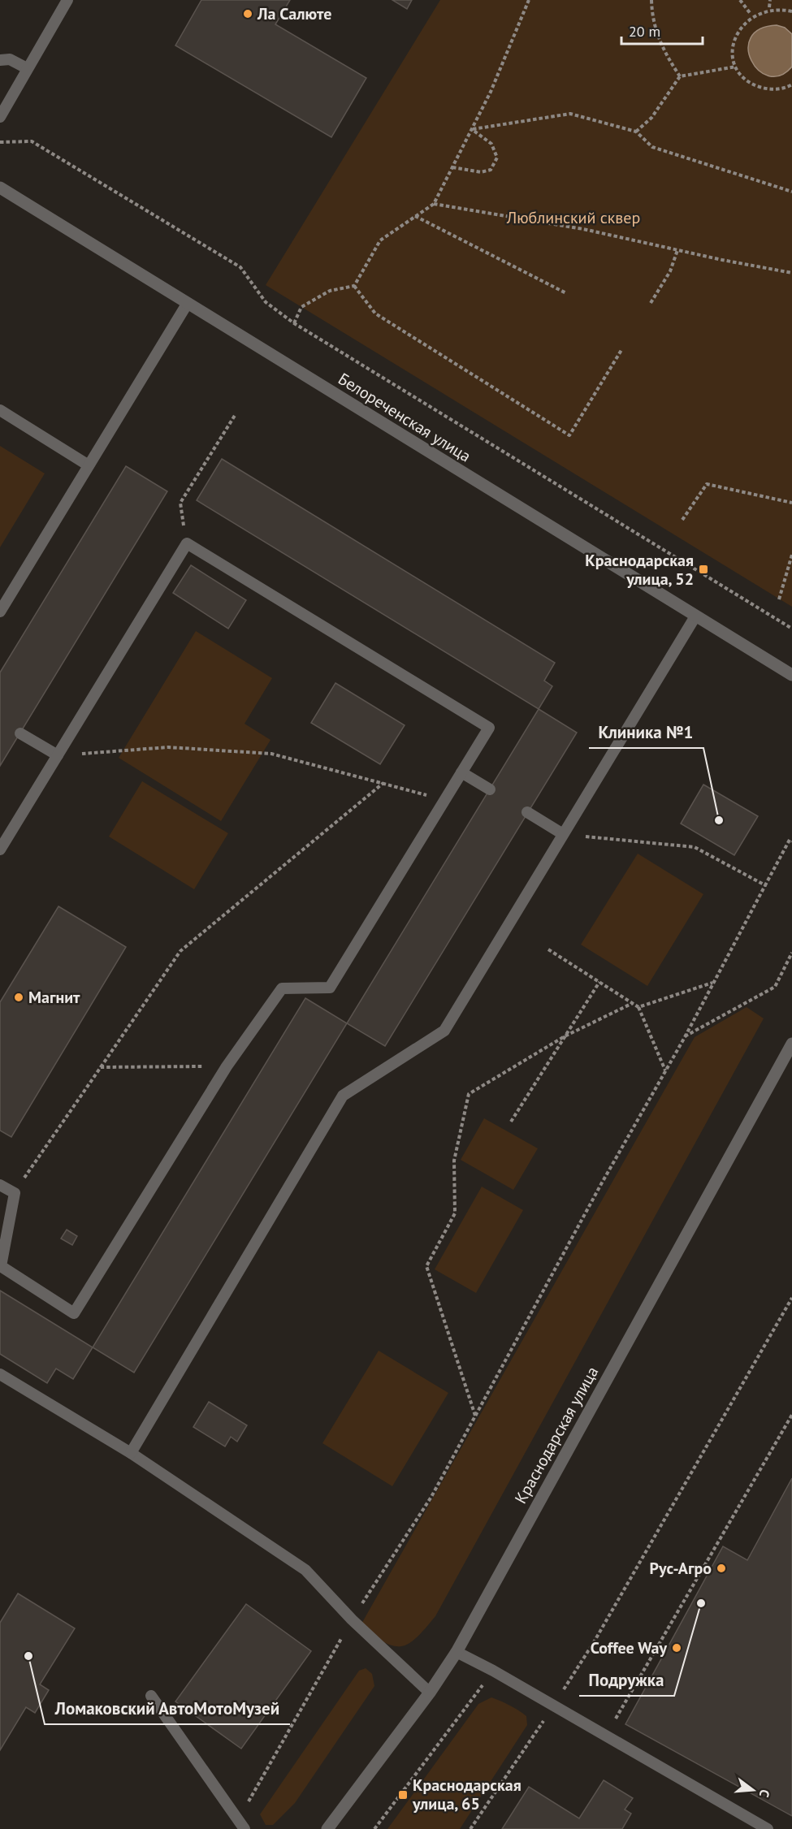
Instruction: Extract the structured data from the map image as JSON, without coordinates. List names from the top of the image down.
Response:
{
  "streets": {
    "street": ["Белореченская улица", "Краснодарская улица"]
  },
  "parks": ["Люблинский сквер"],
  "places": {
    "other": [
      "Ла Салюте",
      "Клиника №1",
      "Магнит",
      "Рус-Агро",
      "Подружка",
      "Coffee Way",
      "Ломаковский АвтоМотоМузей"
    ],
    "transit": ["Краснодарская улица, 52", "Краснодарская улица, 65"]
  },
  "scale_bar": "20 m",
  "north": "right"
}
